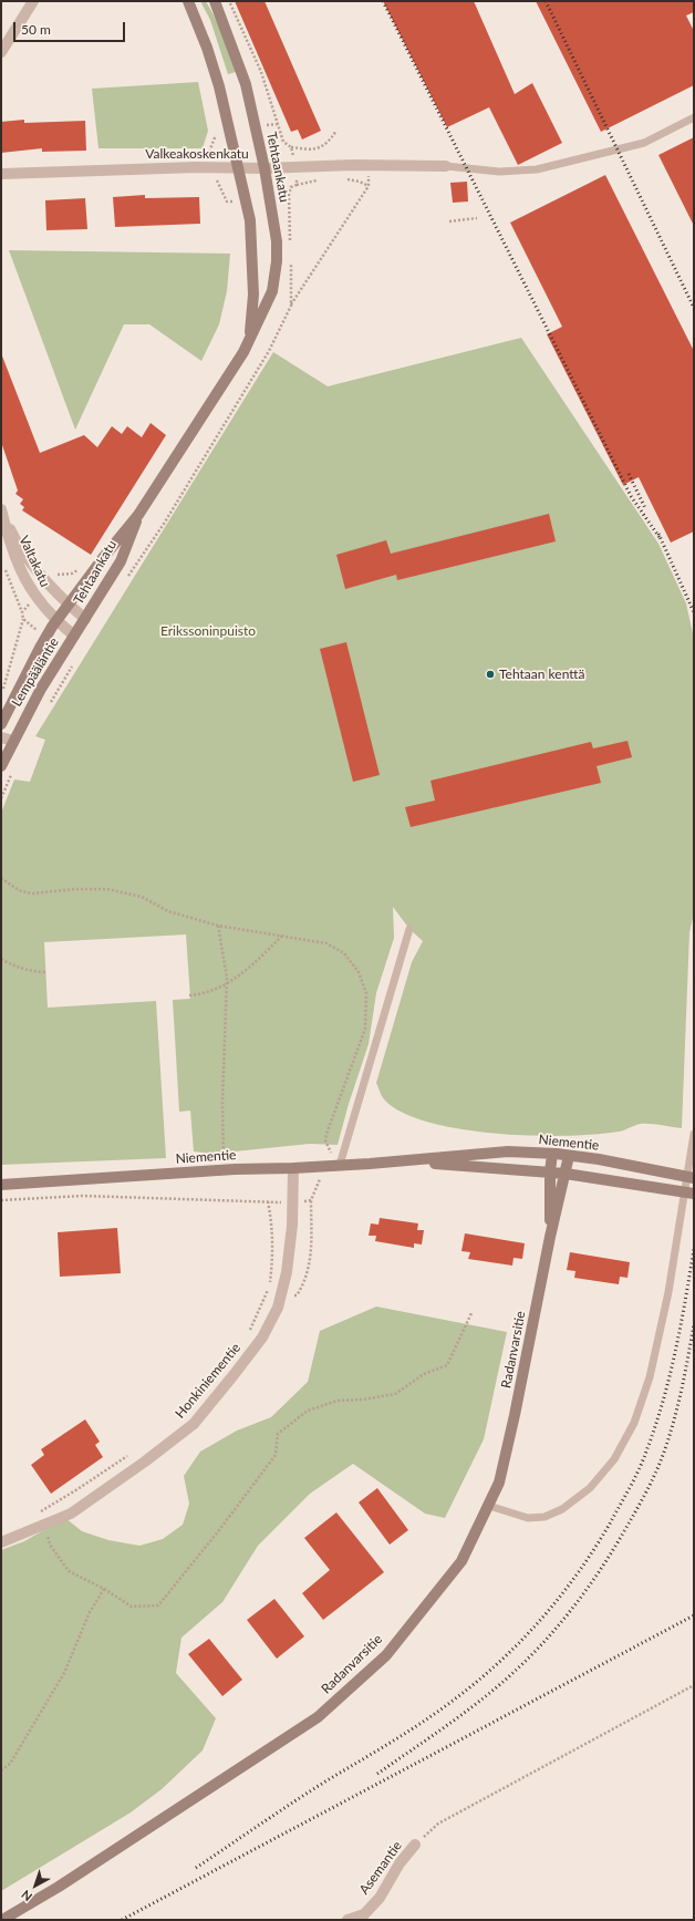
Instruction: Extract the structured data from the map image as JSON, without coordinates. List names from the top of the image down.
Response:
{
  "streets": {
    "main road": [
      "Tehtaankatu",
      "Lempääläntie",
      "Niementie",
      "Radanvarsitie"
    ],
    "street": [
      "Valkeakoskenkatu",
      "Valtakatu",
      "Honkiniementie",
      "Asemantie"
    ]
  },
  "crossings": [
    ["Valkeakoskenkatu", "Tehtaankatu"],
    ["Tehtaankatu", "Valtakatu"],
    ["Tehtaankatu", "Lempääläntie"],
    ["Valtakatu", "Lempääläntie"],
    ["Niementie", "Radanvarsitie"],
    ["Niementie", "Honkiniementie"]
  ],
  "parks": ["Erikssoninpuisto"],
  "places": ["Tehtaan kenttä"],
  "scale_bar": "50 m",
  "north": "bottom left"
}
